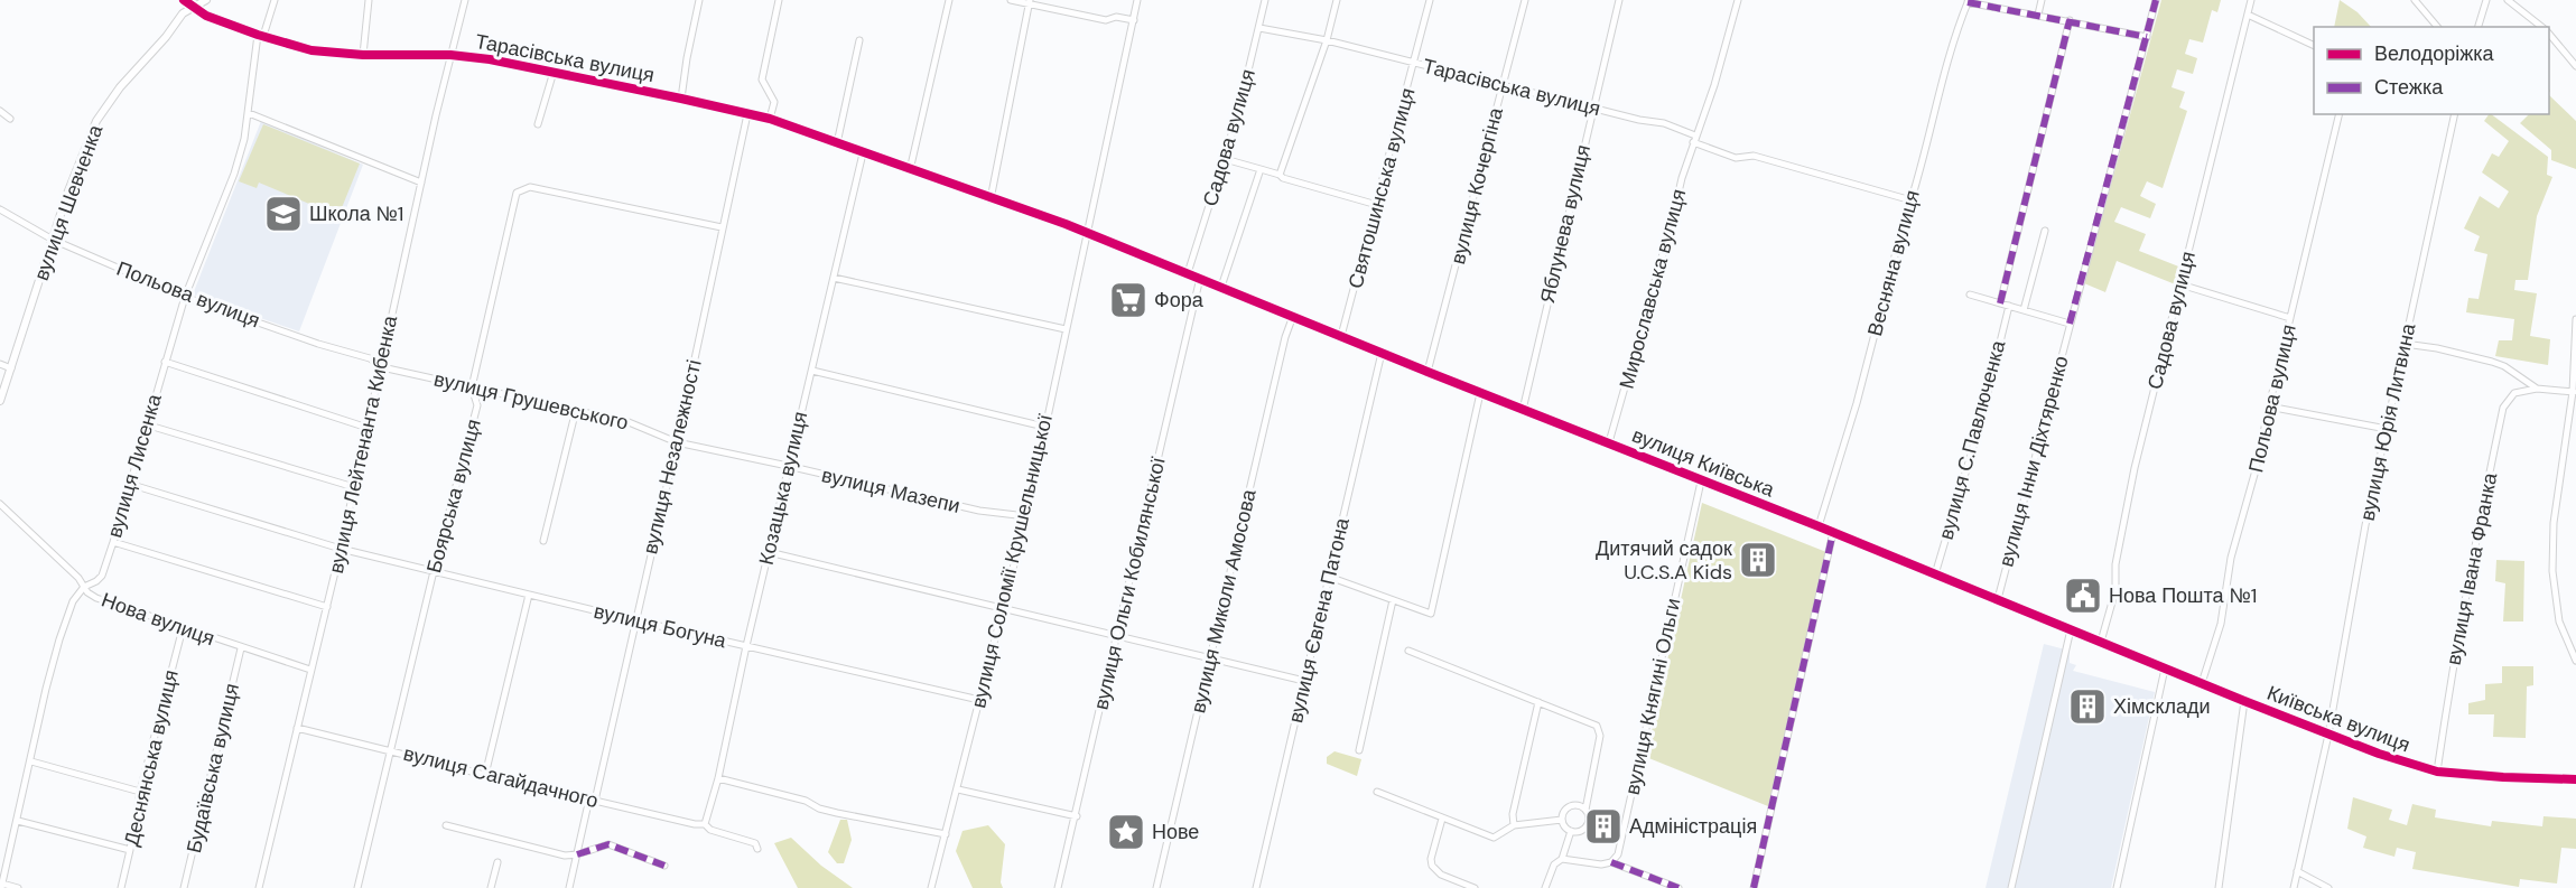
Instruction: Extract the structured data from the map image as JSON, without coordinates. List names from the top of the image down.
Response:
{
  "streets": {
    "street": [
      "Тарасівська вулиця",
      "Садова вулиця",
      "вулиця Кочергіна",
      "Святошинська вулиця",
      "вулиця Шевченка",
      "Яблунева вулиця",
      "Весняна вулиця",
      "Мирославська вулиця",
      "Польова вулиця",
      "вулиця Грушевського",
      "вулиця Юрія Литвина",
      "вулиця С.Павлюченка",
      "вулиця Лейтенанта Кибенка",
      "вулиця Незалежності",
      "вулиця Інни Діхтяренко",
      "вулиця Київська",
      "вулиця Лисенка",
      "Козацька вулиця",
      "вулиця Мазепи",
      "Боярська вулиця",
      "вулиця Соломії Крушельницької",
      "вулиця Івана Франка",
      "вулиця Ольги Кобилянської",
      "вулиця Миколи Амосова",
      "Нова вулиця",
      "вулиця Євгена Патона",
      "вулиця Богуна",
      "вулиця Княгині Ольги",
      "Київська вулиця",
      "Деснянська вулиця",
      "Будаївська вулиця",
      "вулиця Сагайдачного"
    ]
  },
  "crossings": [
    ["Тарасівська вулиця", "Садова вулиця"],
    ["Тарасівська вулиця", "вулиця Кочергіна"],
    ["Тарасівська вулиця", "Святошинська вулиця"],
    ["Тарасівська вулиця", "вулиця Шевченка"],
    ["Тарасівська вулиця", "Яблунева вулиця"],
    ["Тарасівська вулиця", "Мирославська вулиця"],
    ["Тарасівська вулиця", "вулиця Лейтенанта Кибенка"],
    ["Тарасівська вулиця", "вулиця Незалежності"],
    ["Тарасівська вулиця", "вулиця Київська"],
    ["Тарасівська вулиця", "вулиця Лисенка"],
    ["Тарасівська вулиця", "Козацька вулиця"],
    ["Садова вулиця", "вулиця Київська"],
    ["Садова вулиця", "Київська вулиця"],
    ["вулиця Кочергіна", "вулиця Київська"],
    ["Святошинська вулиця", "вулиця Київська"],
    ["вулиця Шевченка", "Польова вулиця"],
    ["Яблунева вулиця", "вулиця Київська"],
    ["Весняна вулиця", "вулиця Київська"],
    ["Мирославська вулиця", "вулиця Київська"],
    ["Польова вулиця", "вулиця Грушевського"],
    ["Польова вулиця", "вулиця Лейтенанта Кибенка"],
    ["Польова вулиця", "вулиця Лисенка"],
    ["Польова вулиця", "Київська вулиця"],
    ["вулиця Грушевського", "вулиця Лейтенанта Кибенка"],
    ["вулиця Грушевського", "вулиця Незалежності"],
    ["вулиця Грушевського", "вулиця Мазепи"],
    ["вулиця Грушевського", "Боярська вулиця"],
    ["вулиця Юрія Литвина", "Київська вулиця"],
    ["вулиця С.Павлюченка", "вулиця Київська"],
    ["вулиця Лейтенанта Кибенка", "Нова вулиця"],
    ["вулиця Лейтенанта Кибенка", "вулиця Богуна"],
    ["вулиця Лейтенанта Кибенка", "вулиця Сагайдачного"],
    ["вулиця Незалежності", "вулиця Мазепи"],
    ["вулиця Незалежності", "Боярська вулиця"],
    ["вулиця Незалежності", "вулиця Богуна"],
    ["вулиця Незалежності", "вулиця Сагайдачного"],
    ["вулиця Інни Діхтяренко", "вулиця Київська"],
    ["вулиця Київська", "вулиця Соломії Крушельницької"],
    ["вулиця Київська", "вулиця Ольги Кобилянської"],
    ["вулиця Київська", "вулиця Миколи Амосова"],
    ["вулиця Київська", "вулиця Євгена Патона"],
    ["вулиця Київська", "вулиця Княгині Ольги"],
    ["вулиця Київська", "Київська вулиця"],
    ["вулиця Лисенка", "Нова вулиця"],
    ["вулиця Лисенка", "вулиця Богуна"],
    ["Козацька вулиця", "вулиця Мазепи"],
    ["Козацька вулиця", "вулиця Богуна"],
    ["Козацька вулиця", "вулиця Сагайдачного"],
    ["вулиця Мазепи", "вулиця Соломії Крушельницької"],
    ["Боярська вулиця", "вулиця Богуна"],
    ["Боярська вулиця", "вулиця Сагайдачного"],
    ["вулиця Соломії Крушельницької", "вулиця Богуна"],
    ["вулиця Івана Франка", "Київська вулиця"],
    ["Нова вулиця", "Деснянська вулиця"],
    ["Нова вулиця", "Будаївська вулиця"]
  ],
  "places": {
    "school or university": ["Школа №1"],
    "supermarket": ["Фора"],
    "building": ["Дитячий садок U.C.S.A Kids", "Хімсклади", "Адміністрація"],
    "public building": ["Нова Пошта №1"],
    "place": ["Нове"]
  },
  "legend": ["Велодоріжка", "Стежка"]
}
